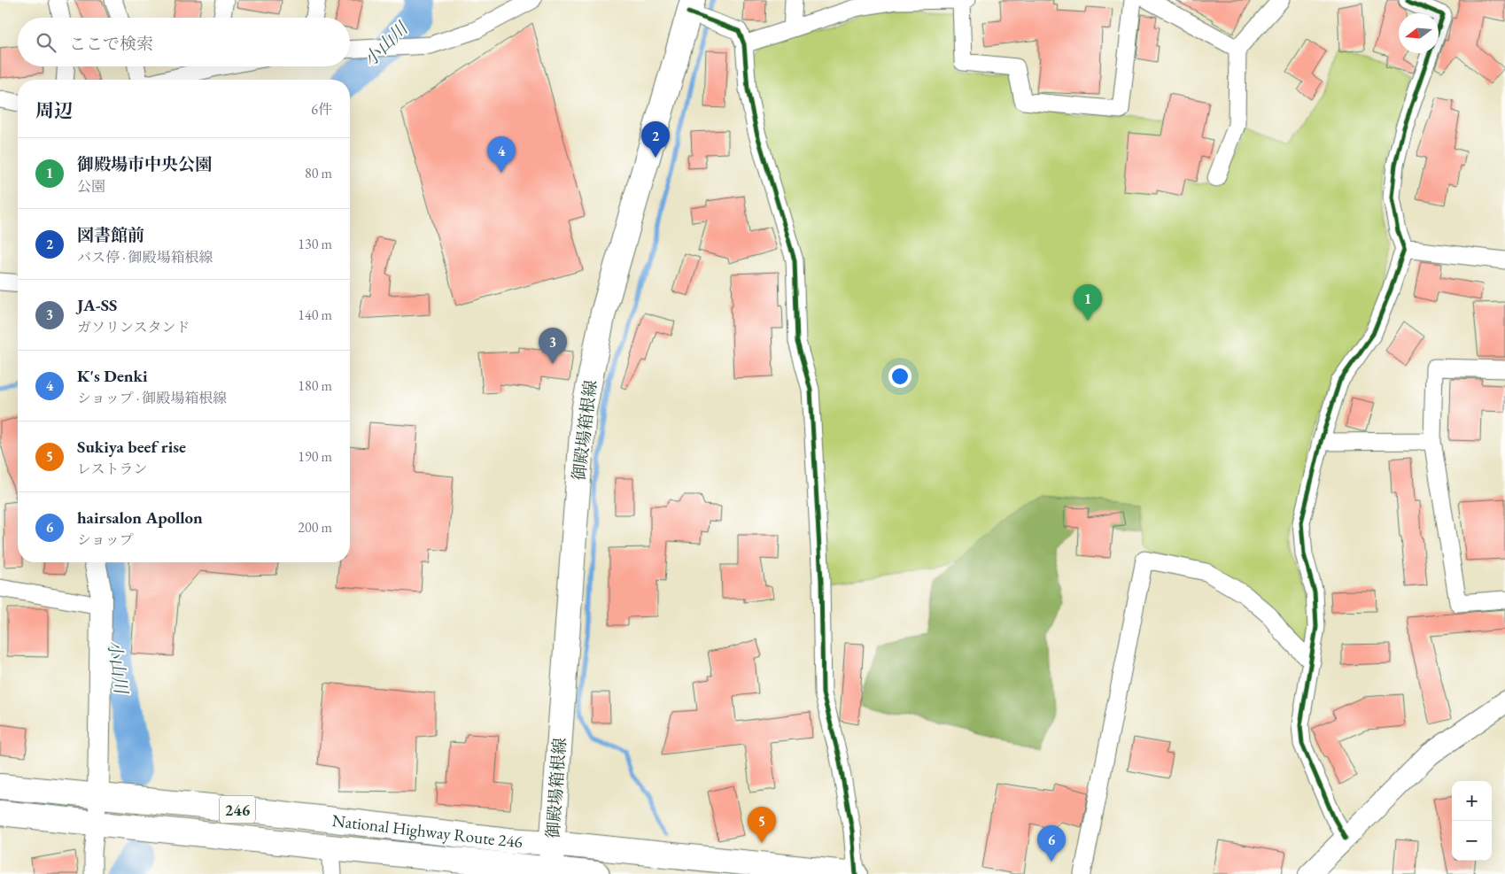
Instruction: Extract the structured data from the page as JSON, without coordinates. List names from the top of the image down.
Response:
{
  "streets": {
    "main road": ["御殿場箱根線", "246", "National Highway Route 246"]
  },
  "crossings": [
    ["御殿場箱根線", "National Highway Route 246"]
  ],
  "water": ["小山川"],
  "north": "left",
  "page": {
    "search": "ここで検索",
    "heading": ["周辺", "6件"],
    "pins": [
      "2",
      "4",
      "1",
      "3",
      "5",
      "6"
    ],
    "list": [
      {
        "mark": "1",
        "name": "御殿場市中央公園",
        "note": "公園",
        "value": "80 m"
      },
      {
        "mark": "2",
        "name": "図書館前",
        "note": "バス停 · 御殿場箱根線",
        "value": "130 m"
      },
      {
        "mark": "3",
        "name": "JA-SS",
        "note": "ガソリンスタンド",
        "value": "140 m"
      },
      {
        "mark": "4",
        "name": "K's Denki",
        "note": "ショップ · 御殿場箱根線",
        "value": "180 m"
      },
      {
        "mark": "5",
        "name": "Sukiya beef rise",
        "note": "レストラン",
        "value": "190 m"
      },
      {
        "mark": "6",
        "name": "hairsalon Apollon",
        "note": "ショップ",
        "value": "200 m"
      }
    ],
    "map_buttons": ["+", "−"]
  }
}
